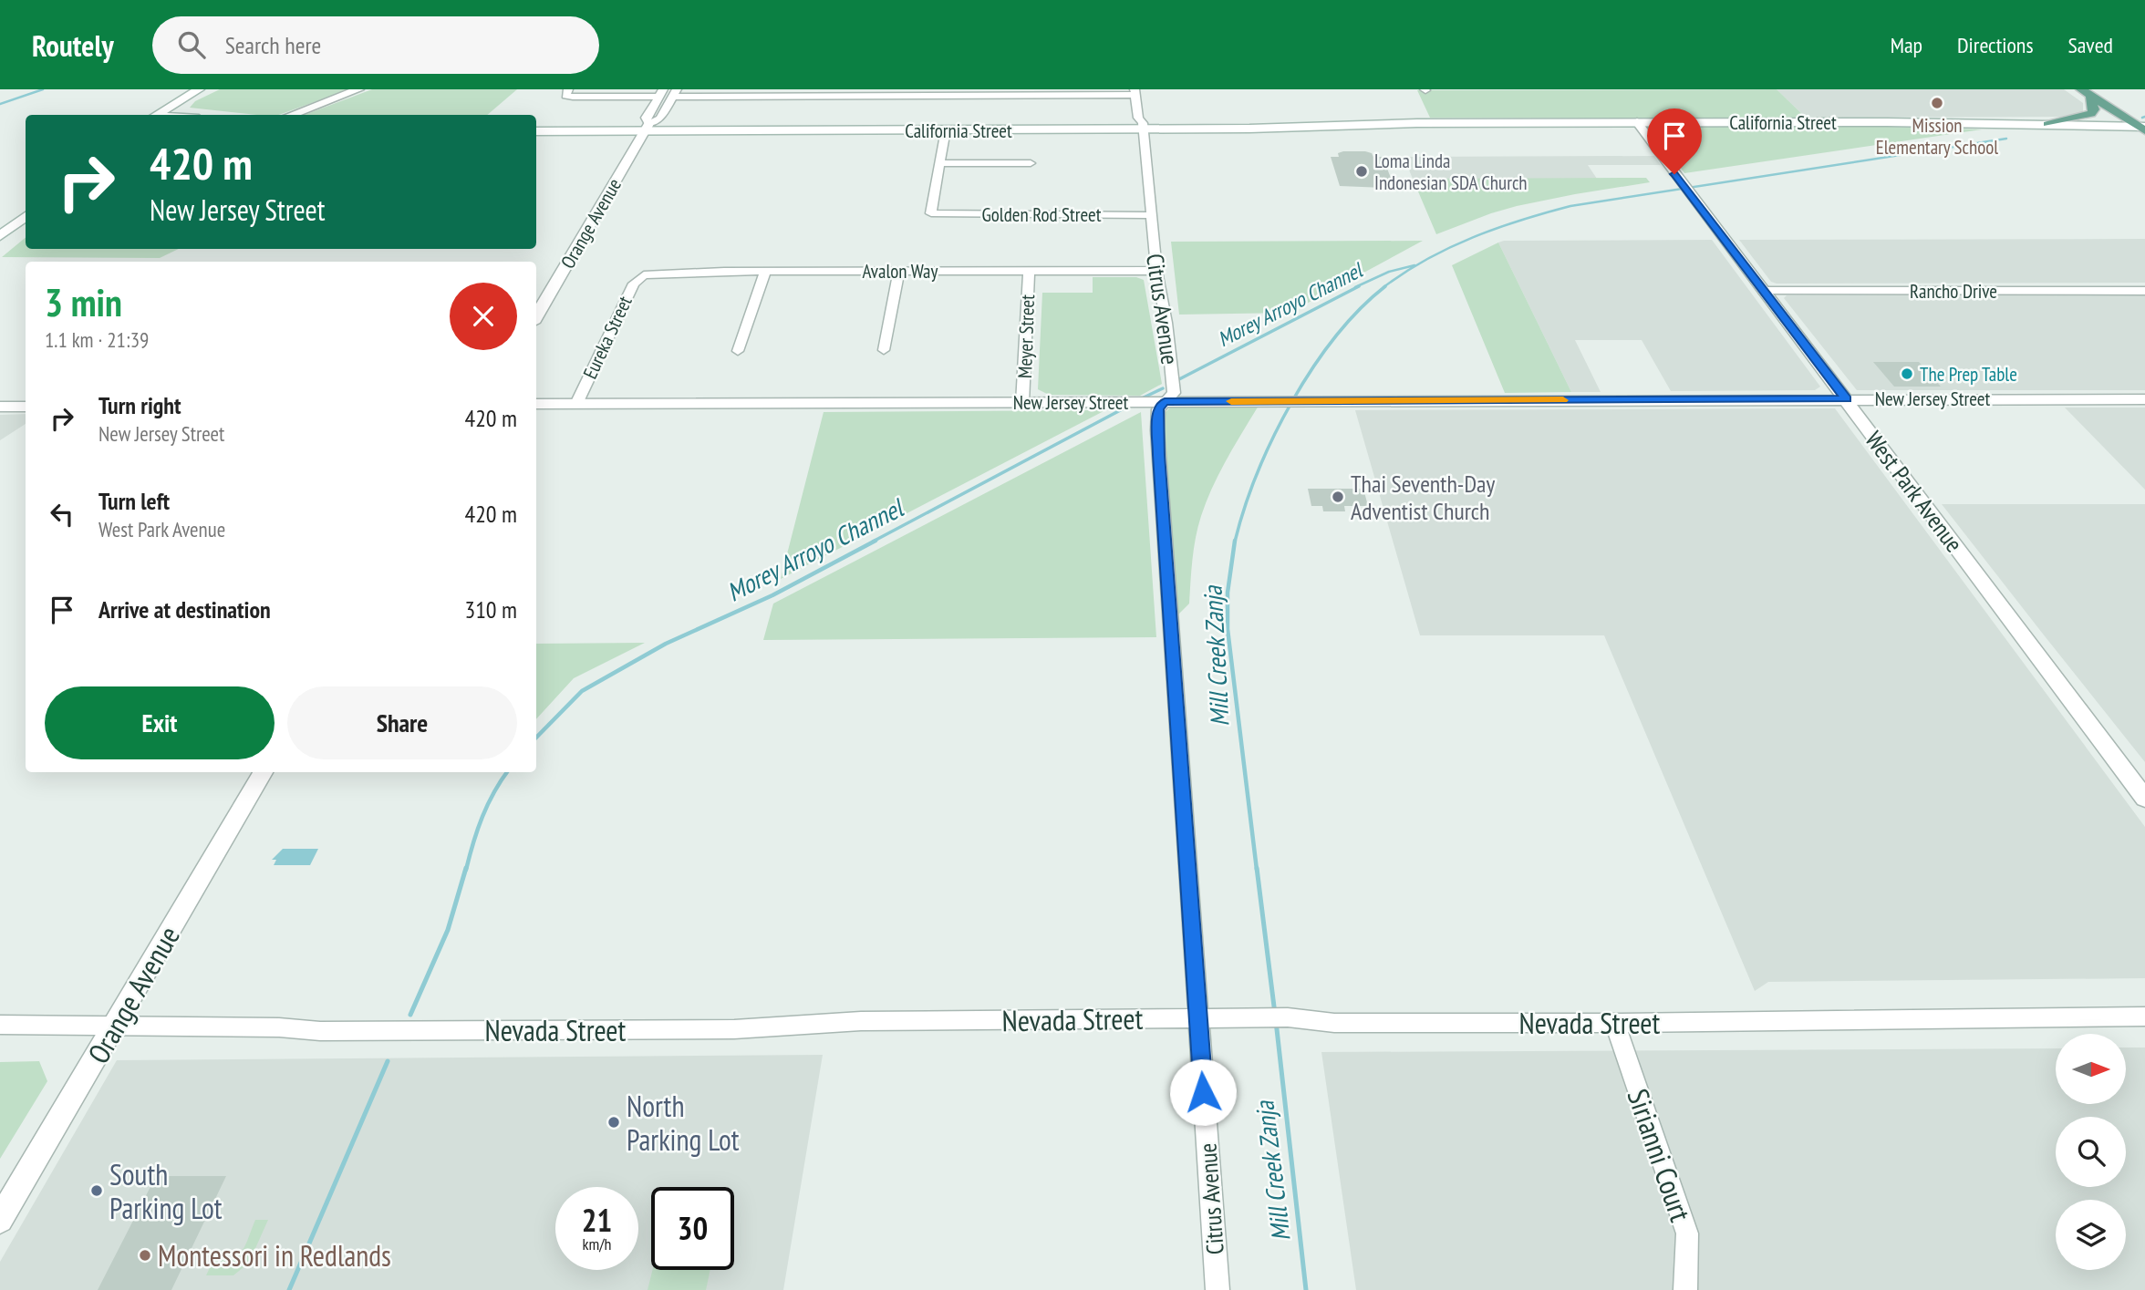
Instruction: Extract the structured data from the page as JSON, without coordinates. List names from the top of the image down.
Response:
{
  "streets": {
    "street": [
      "California Street",
      "Golden Rod Street",
      "Orange Avenue",
      "Avalon Way",
      "Rancho Drive",
      "Citrus Avenue",
      "Meyer Street",
      "Eureka Street",
      "New Jersey Street",
      "West Park Avenue",
      "Nevada Street",
      "Sirianni Court"
    ]
  },
  "crossings": [
    ["California Street", "Orange Avenue"],
    ["California Street", "Citrus Avenue"],
    ["California Street", "West Park Avenue"],
    ["Golden Rod Street", "Citrus Avenue"],
    ["Orange Avenue", "Nevada Street"],
    ["Avalon Way", "Citrus Avenue"],
    ["Avalon Way", "Meyer Street"],
    ["Avalon Way", "Eureka Street"],
    ["Rancho Drive", "West Park Avenue"],
    ["Citrus Avenue", "New Jersey Street"],
    ["Citrus Avenue", "Nevada Street"],
    ["Meyer Street", "New Jersey Street"],
    ["Eureka Street", "New Jersey Street"],
    ["New Jersey Street", "West Park Avenue"],
    ["Nevada Street", "Sirianni Court"]
  ],
  "water": ["Morey Arroyo Channel", "Mill Creek Zanja"],
  "places": [
    "Mission Elementary School",
    "Loma Linda Indonesian SDA Church",
    "The Prep Table",
    "Thai Seventh-Day Adventist Church",
    "North Parking Lot",
    "South Parking Lot",
    "Montessori in Redlands"
  ],
  "north": "right",
  "page": {
    "header": "Routely",
    "search": "Search here",
    "nav": ["Map", "Directions", "Saved"],
    "turn": ["420 m", "New Jersey Street"],
    "heading": ["3 min", "1.1 km · 21:39"],
    "list": [
      {
        "name": "Turn right",
        "note": "New Jersey Street",
        "value": "420 m"
      },
      {
        "name": "Turn left",
        "note": "West Park Avenue",
        "value": "420 m"
      },
      {
        "name": "Arrive at destination",
        "value": "310 m"
      }
    ],
    "buttons": ["Exit", "Share"],
    "speed": "21 km/h",
    "limit": "30"
  }
}
